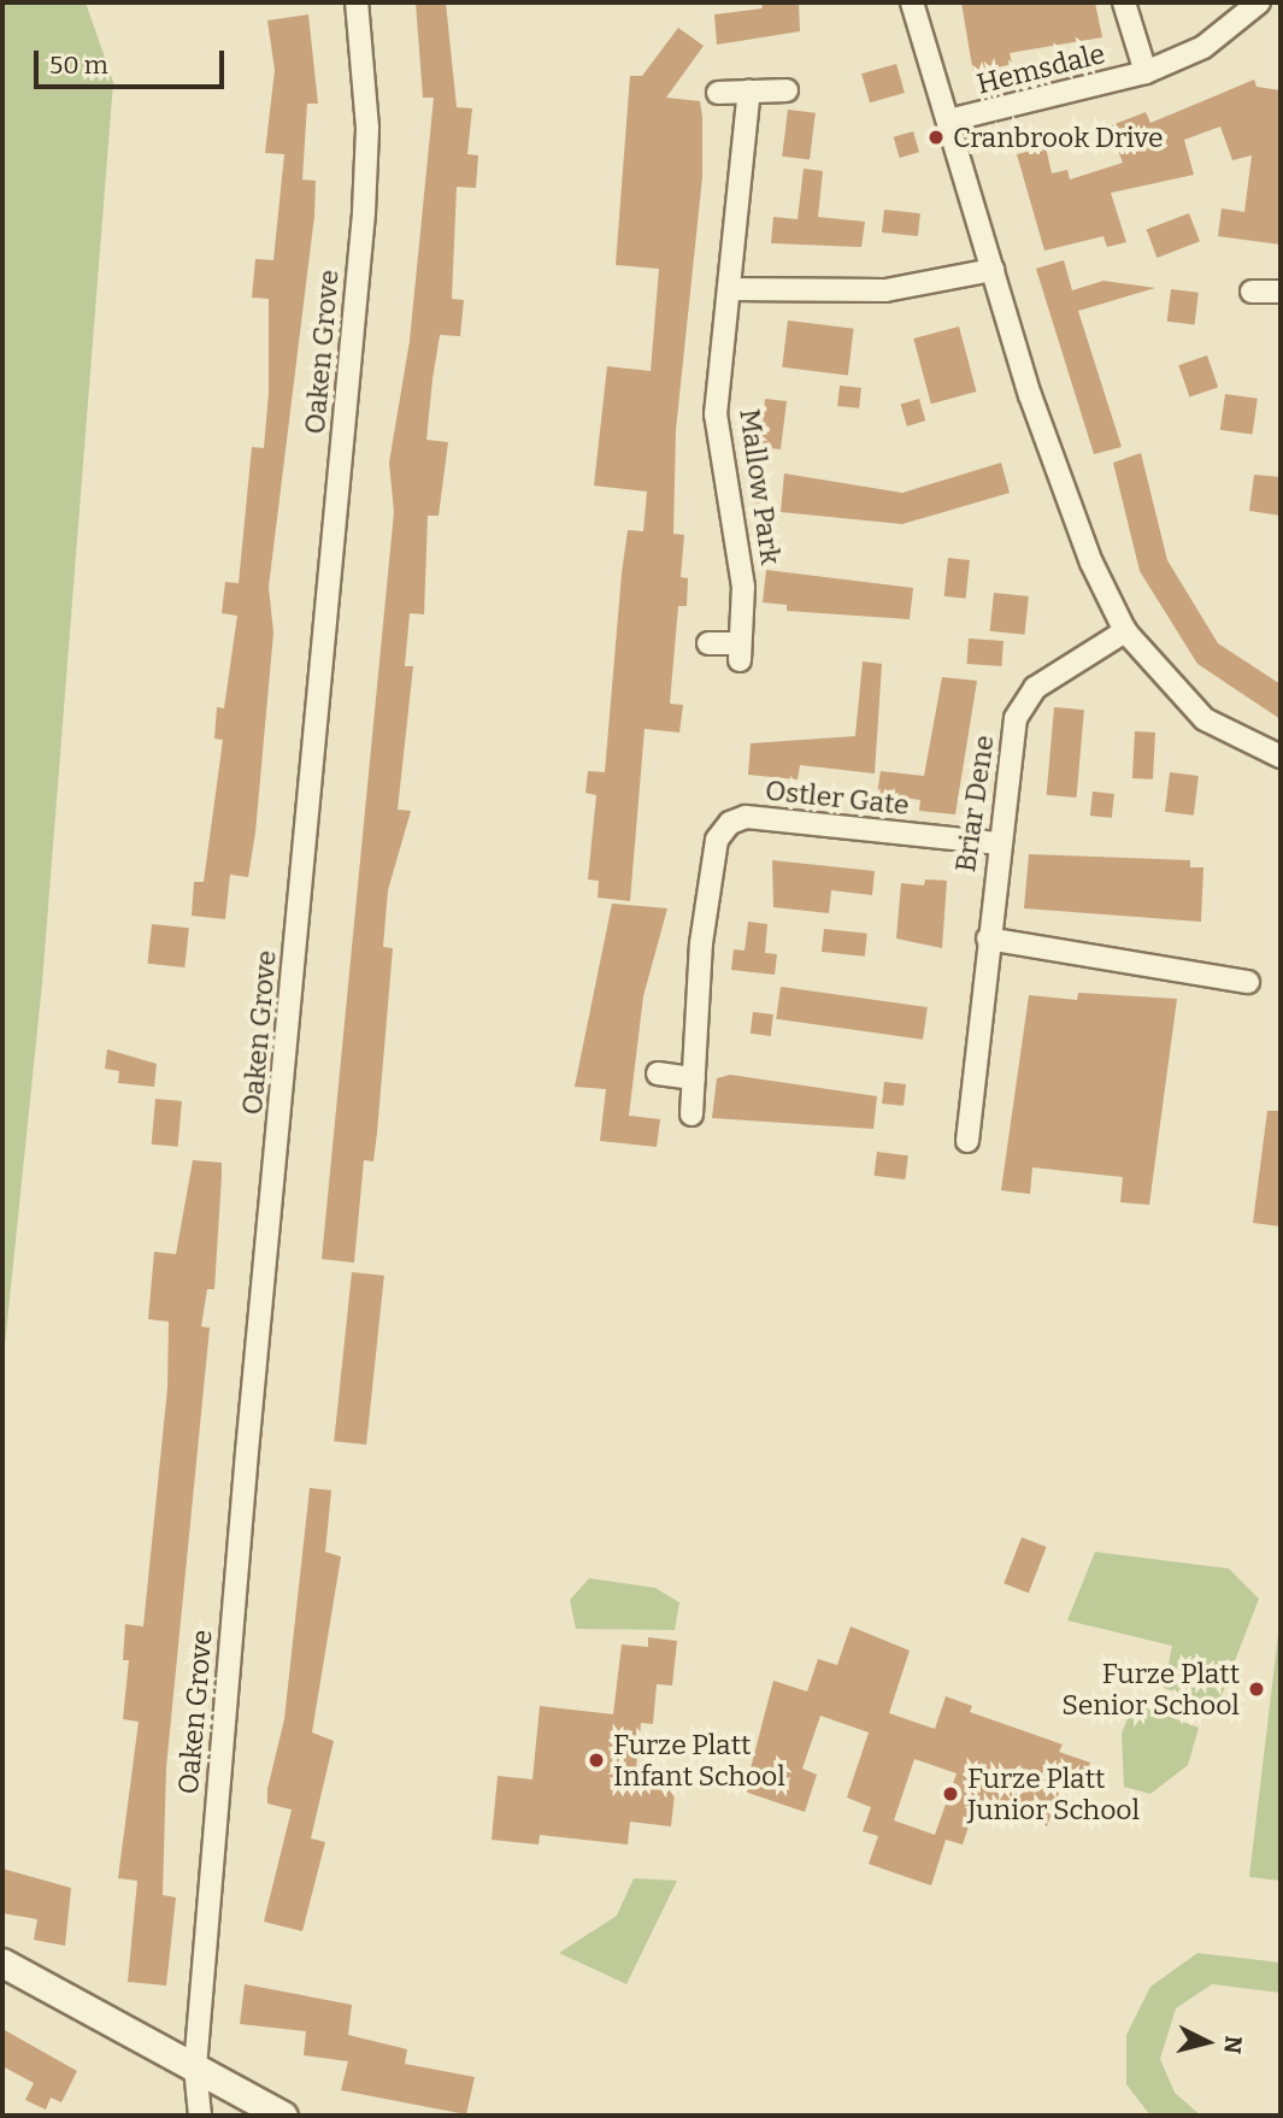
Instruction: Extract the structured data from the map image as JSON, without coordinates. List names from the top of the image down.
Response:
{
  "streets": {
    "street": [
      "Hemsdale",
      "Oaken Grove",
      "Mallow Park",
      "Ostler Gate",
      "Briar Dene"
    ]
  },
  "crossings": [
    ["Ostler Gate", "Briar Dene"]
  ],
  "places": [
    "Cranbrook Drive",
    "Furze Platt Senior School",
    "Furze Platt Infant School",
    "Furze Platt Junior School"
  ],
  "scale_bar": "50 m",
  "north": "right"
}
